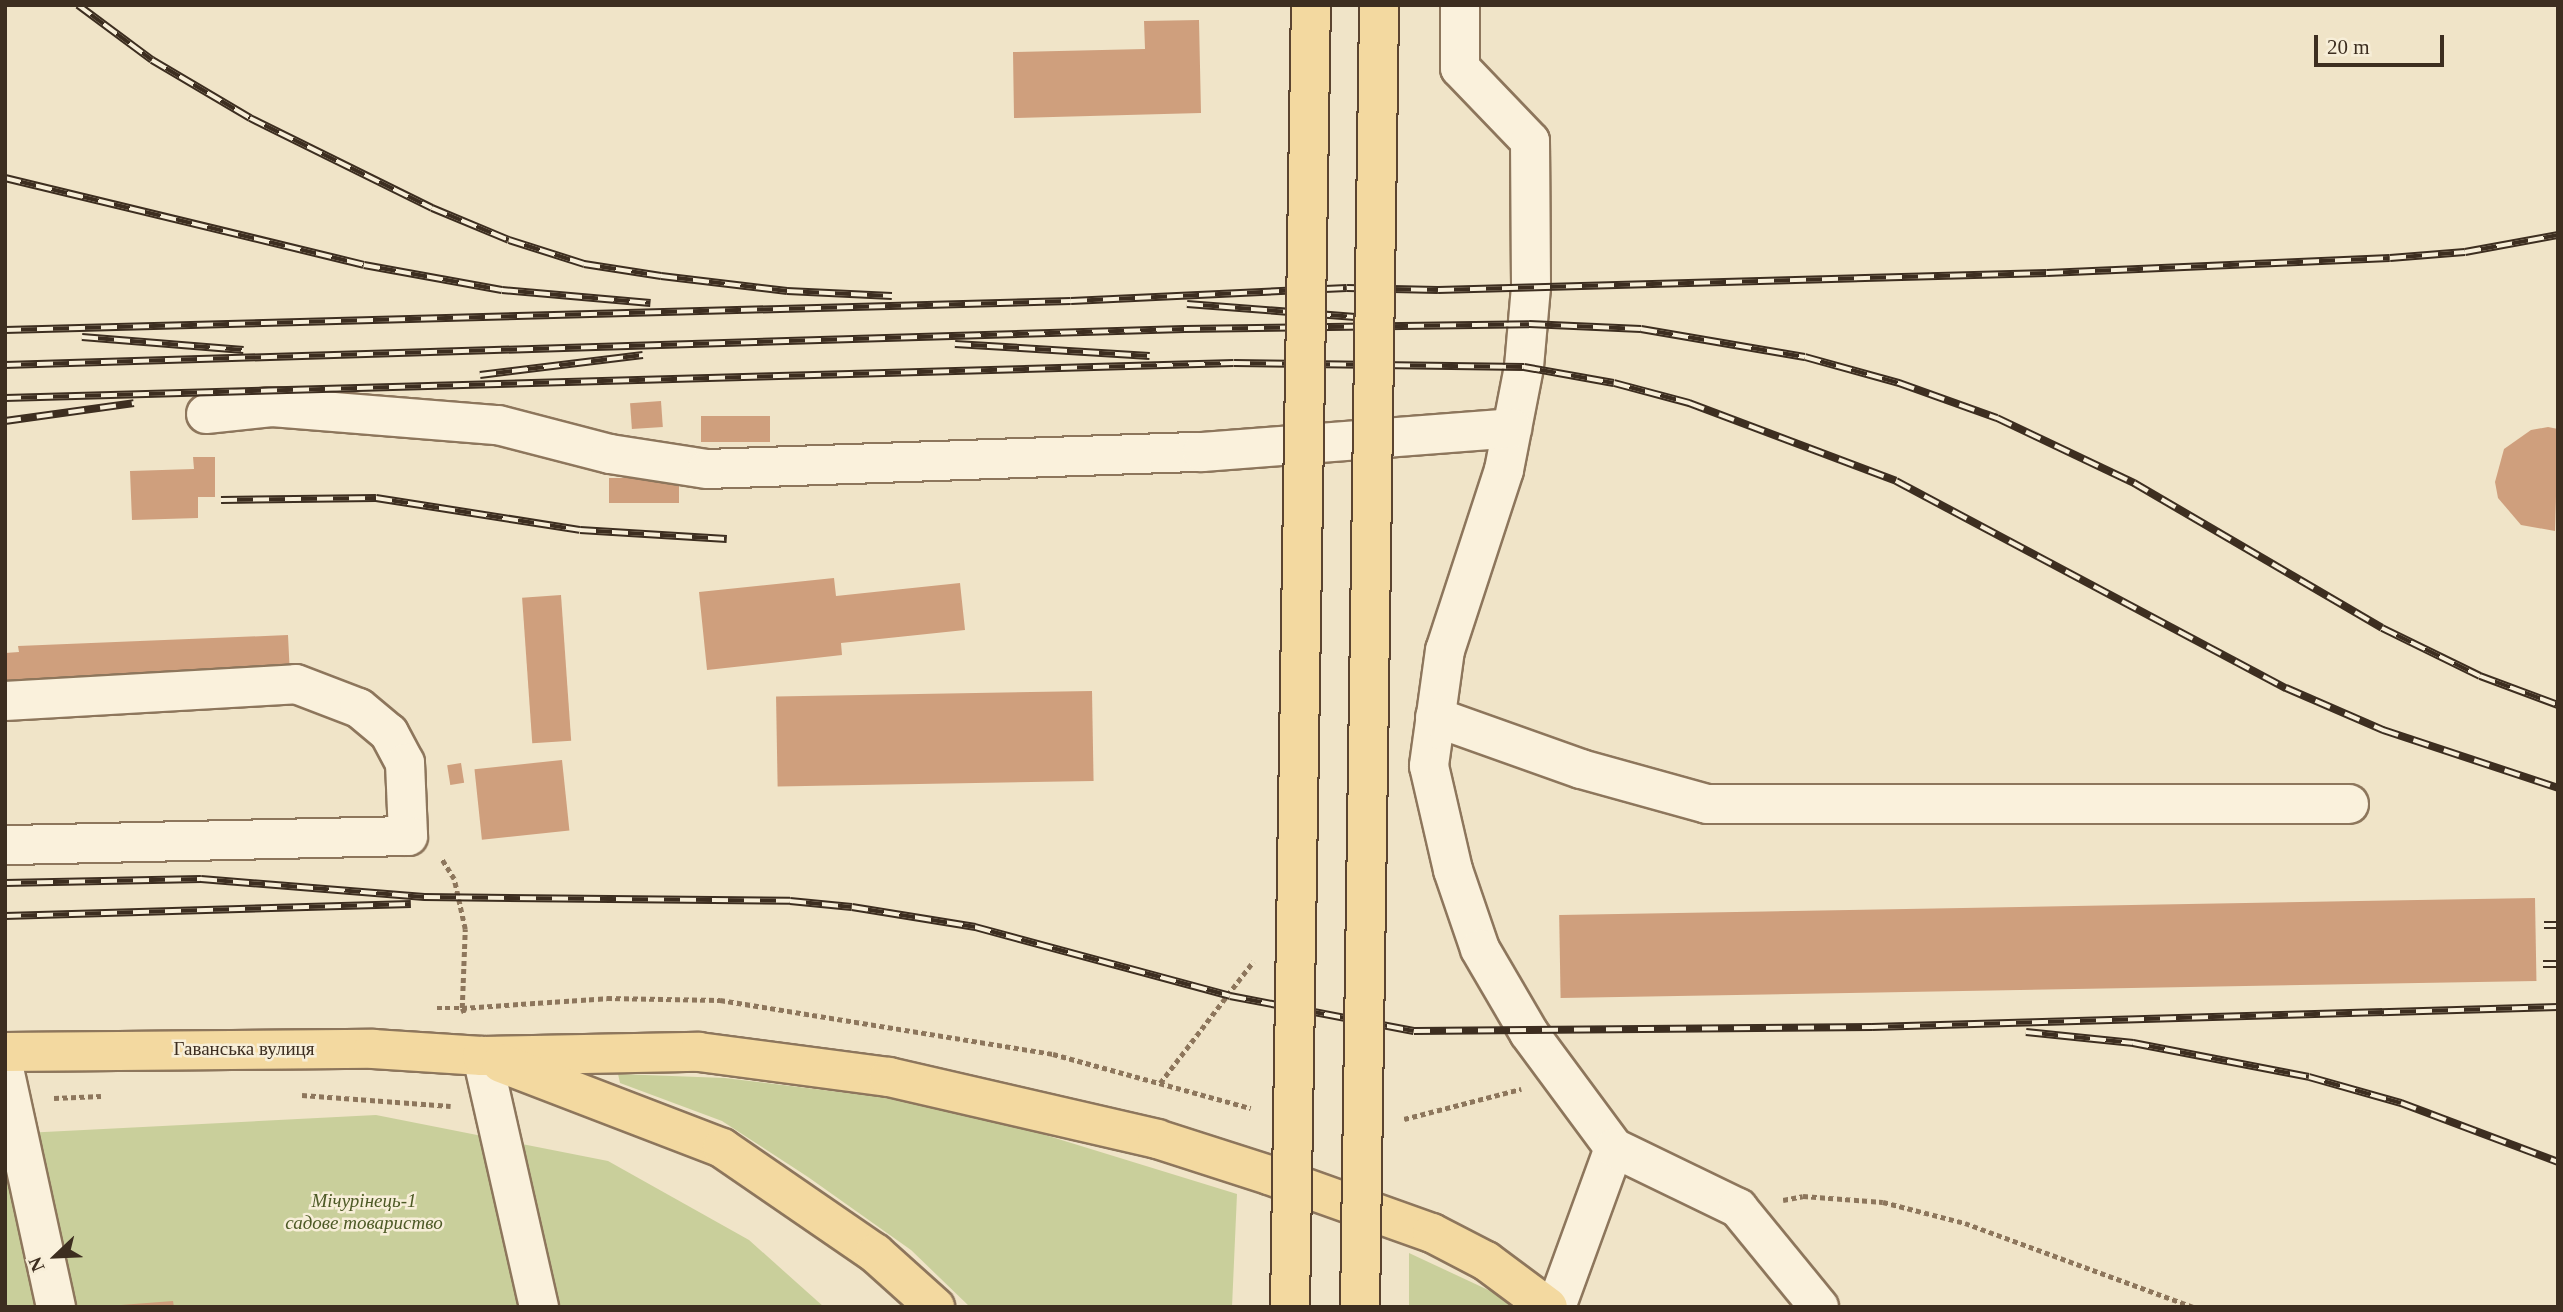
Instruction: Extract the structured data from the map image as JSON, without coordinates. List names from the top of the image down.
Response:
{
  "streets": {
    "main road": ["Гаванська вулиця"]
  },
  "parks": ["Мічурінець-1 садове товариство"],
  "scale_bar": "20 m",
  "north": "bottom left"
}
